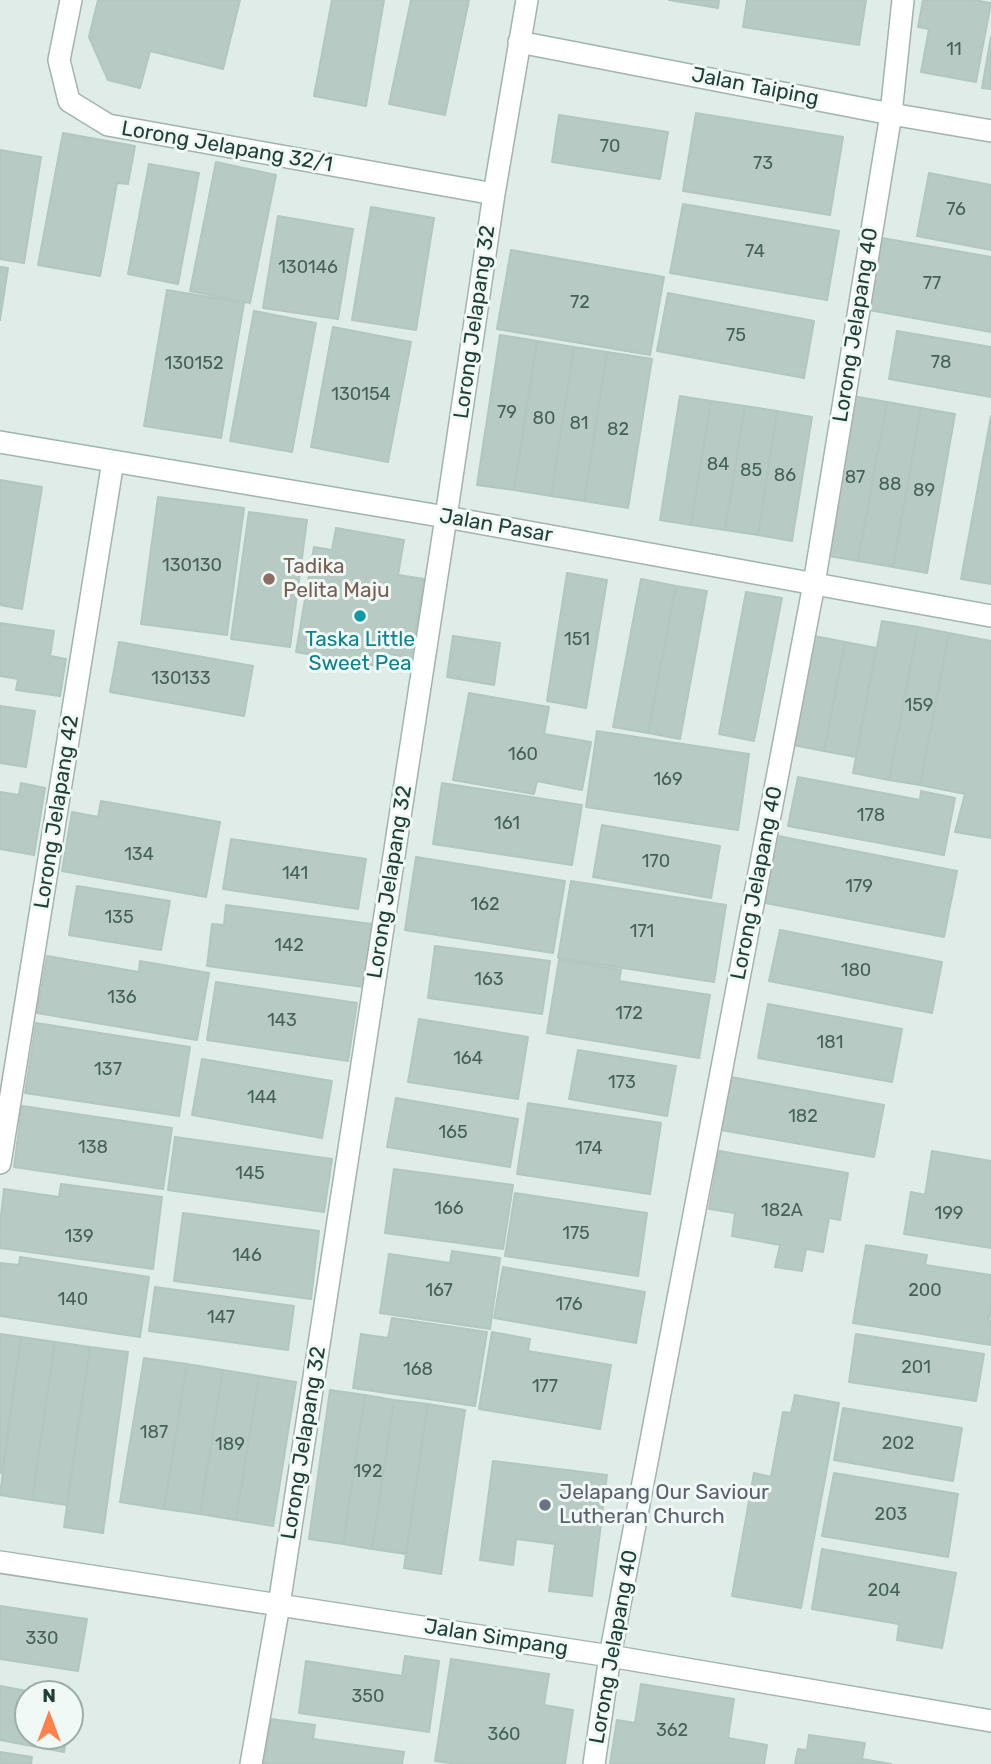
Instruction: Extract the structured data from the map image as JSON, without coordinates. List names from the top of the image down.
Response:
{
  "streets": {
    "street": [
      "Jalan Taiping",
      "Lorong Jelapang 32/1",
      "Lorong Jelapang 32",
      "Lorong Jelapang 40",
      "Jalan Pasar",
      "Lorong Jelapang 42",
      "Jalan Simpang"
    ]
  },
  "crossings": [
    ["Jalan Taiping", "Lorong Jelapang 32"],
    ["Jalan Taiping", "Lorong Jelapang 40"],
    ["Lorong Jelapang 32/1", "Lorong Jelapang 32"],
    ["Lorong Jelapang 32", "Jalan Pasar"],
    ["Lorong Jelapang 32", "Jalan Simpang"],
    ["Lorong Jelapang 40", "Jalan Pasar"],
    ["Lorong Jelapang 40", "Jalan Simpang"],
    ["Jalan Pasar", "Lorong Jelapang 42"]
  ],
  "places": ["Tadika Pelita Maju", "Taska Little Sweet Pea", "Jelapang Our Saviour Lutheran Church"],
  "house_numbers": [
    "11",
    "70",
    "73",
    "76",
    "74",
    "130146",
    "77",
    "72",
    "75",
    "78",
    "130152",
    "130154",
    "79",
    "80",
    "81",
    "82",
    "84",
    "85",
    "86",
    "87",
    "88",
    "89",
    "130130",
    "151",
    "130133",
    "159",
    "160",
    "169",
    "178",
    "161",
    "134",
    "170",
    "141",
    "179",
    "162",
    "135",
    "171",
    "142",
    "180",
    "163",
    "136",
    "172",
    "143",
    "181",
    "164",
    "137",
    "173",
    "144",
    "182",
    "165",
    "138",
    "174",
    "145",
    "166",
    "182A",
    "199",
    "175",
    "139",
    "146",
    "167",
    "200",
    "140",
    "176",
    "147",
    "201",
    "168",
    "177",
    "187",
    "202",
    "189",
    "192",
    "203",
    "204",
    "330",
    "350",
    "362",
    "360"
  ],
  "north": "top"
}
